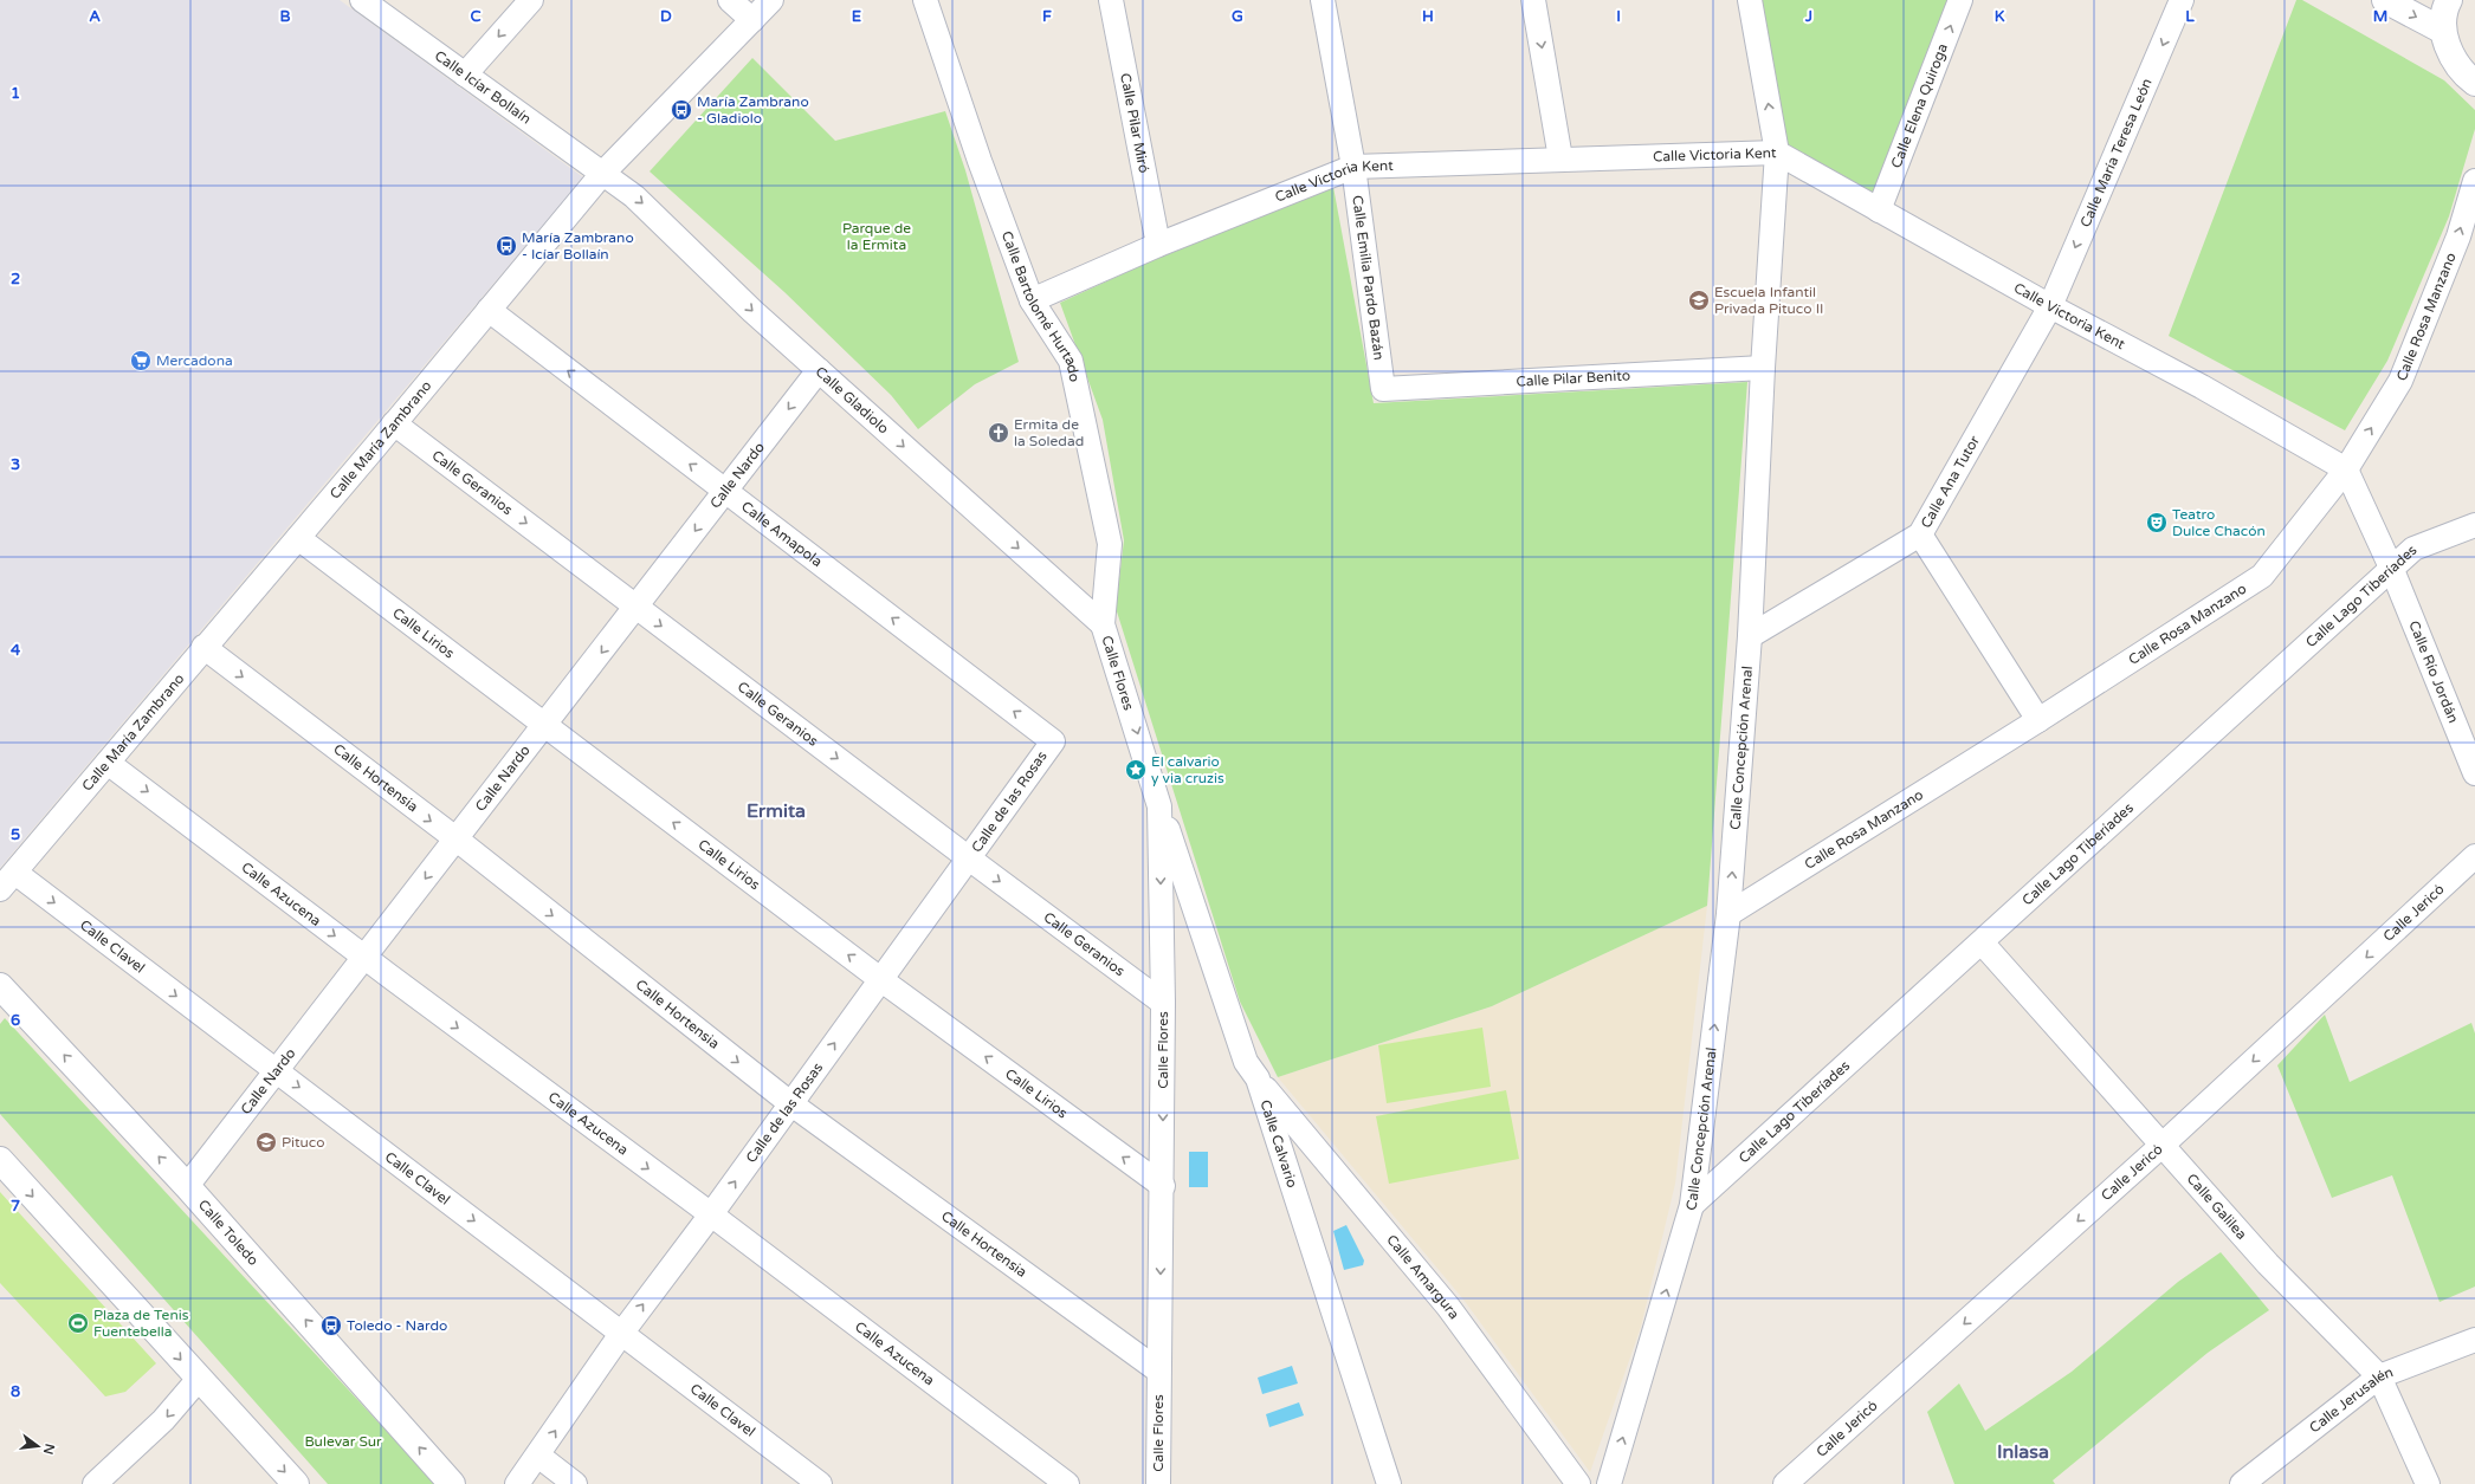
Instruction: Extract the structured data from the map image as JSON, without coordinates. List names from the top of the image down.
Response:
{
  "streets": {
    "street": [
      "Calle Icíar Bollaín",
      "Calle Elena Quiroga",
      "Calle Pilar Miró",
      "Calle María Teresa León",
      "Calle Victoria Kent",
      "Calle Emilia Pardo Bazán",
      "Calle Bartolomé Hurtado",
      "Calle Rosa Manzano",
      "Calle Pilar Benito",
      "Calle Gladiolo",
      "Calle María Zambrano",
      "Calle Nardo",
      "Calle Geranios",
      "Calle Ana Tutor",
      "Calle Amapola",
      "Calle Lago Tiberíades",
      "Calle Lirios",
      "Calle Río Jordán",
      "Calle Flores",
      "Calle Concepción Arenal",
      "Calle Hortensia",
      "Calle de las Rosas",
      "Calle Azucena",
      "Calle Jericó",
      "Calle Clavel",
      "Calle Calvario",
      "Calle Galilea",
      "Calle Toledo",
      "Calle Amargura",
      "Calle Jerusalén"
    ]
  },
  "crossings": [
    ["Calle Icíar Bollaín", "Calle Gladiolo"],
    ["Calle Icíar Bollaín", "Calle María Zambrano"],
    ["Calle Elena Quiroga", "Calle Victoria Kent"],
    ["Calle Pilar Miró", "Calle Victoria Kent"],
    ["Calle María Teresa León", "Calle Victoria Kent"],
    ["Calle María Teresa León", "Calle Ana Tutor"],
    ["Calle Victoria Kent", "Calle Emilia Pardo Bazán"],
    ["Calle Victoria Kent", "Calle Bartolomé Hurtado"],
    ["Calle Victoria Kent", "Calle Rosa Manzano"],
    ["Calle Victoria Kent", "Calle Ana Tutor"],
    ["Calle Victoria Kent", "Calle Concepción Arenal"],
    ["Calle Emilia Pardo Bazán", "Calle Pilar Benito"],
    ["Calle Bartolomé Hurtado", "Calle Gladiolo"],
    ["Calle Bartolomé Hurtado", "Calle Flores"],
    ["Calle Rosa Manzano", "Calle Concepción Arenal"],
    ["Calle Pilar Benito", "Calle Concepción Arenal"],
    ["Calle Gladiolo", "Calle María Zambrano"],
    ["Calle Gladiolo", "Calle Nardo"],
    ["Calle Gladiolo", "Calle Flores"],
    ["Calle María Zambrano", "Calle Geranios"],
    ["Calle María Zambrano", "Calle Amapola"],
    ["Calle María Zambrano", "Calle Lirios"],
    ["Calle María Zambrano", "Calle Hortensia"],
    ["Calle María Zambrano", "Calle Azucena"],
    ["Calle María Zambrano", "Calle Clavel"],
    ["Calle Nardo", "Calle Geranios"],
    ["Calle Nardo", "Calle Amapola"],
    ["Calle Nardo", "Calle Lirios"],
    ["Calle Nardo", "Calle Hortensia"],
    ["Calle Nardo", "Calle Azucena"],
    ["Calle Nardo", "Calle Clavel"],
    ["Calle Nardo", "Calle Toledo"],
    ["Calle Geranios", "Calle Flores"],
    ["Calle Geranios", "Calle de las Rosas"],
    ["Calle Ana Tutor", "Calle Concepción Arenal"],
    ["Calle Amapola", "Calle de las Rosas"],
    ["Calle Lago Tiberíades", "Calle Río Jordán"],
    ["Calle Lago Tiberíades", "Calle Concepción Arenal"],
    ["Calle Lago Tiberíades", "Calle Galilea"],
    ["Calle Lirios", "Calle Flores"],
    ["Calle Lirios", "Calle de las Rosas"],
    ["Calle Flores", "Calle Hortensia"],
    ["Calle Flores", "Calle Calvario"],
    ["Calle Hortensia", "Calle de las Rosas"],
    ["Calle de las Rosas", "Calle Azucena"],
    ["Calle de las Rosas", "Calle Clavel"],
    ["Calle Jericó", "Calle Galilea"],
    ["Calle Calvario", "Calle Amargura"],
    ["Calle Galilea", "Calle Jerusalén"]
  ],
  "one_way": [
    "Calle Elena Quiroga",
    "Calle María Teresa León",
    "Calle Gladiolo",
    "Calle Nardo",
    "Calle Geranios",
    "Calle Amapola",
    "Calle Lirios",
    "Calle Flores",
    "Calle Concepción Arenal",
    "Calle Hortensia",
    "Calle de las Rosas",
    "Calle Azucena",
    "Calle Jericó",
    "Calle Clavel"
  ],
  "districts": ["Ermita", "Inlasa"],
  "parks": ["Parque de la Ermita", "Bulevar Sur"],
  "places": {
    "bus stop": ["María Zambrano - Gladiolo", "María Zambrano - Icíar Bollaín", "Toledo - Nardo"],
    "school or university": ["Escuela Infantil Privada Pituco II", "Pituco"],
    "supermarket": ["Mercadona"],
    "church": ["Ermita de la Soledad"],
    "theatre": ["Teatro Dulce Chacón"],
    "place": ["El calvario y via cruzis"],
    "sports": ["Plaza de Tenis Fuentebella"]
  },
  "north": "right",
  "grid": {
    "columns": [
      "A",
      "B",
      "C",
      "D",
      "E",
      "F",
      "G",
      "H",
      "I",
      "J",
      "K",
      "L",
      "M"
    ],
    "rows": [
      "1",
      "2",
      "3",
      "4",
      "5",
      "6",
      "7",
      "8"
    ]
  }
}
